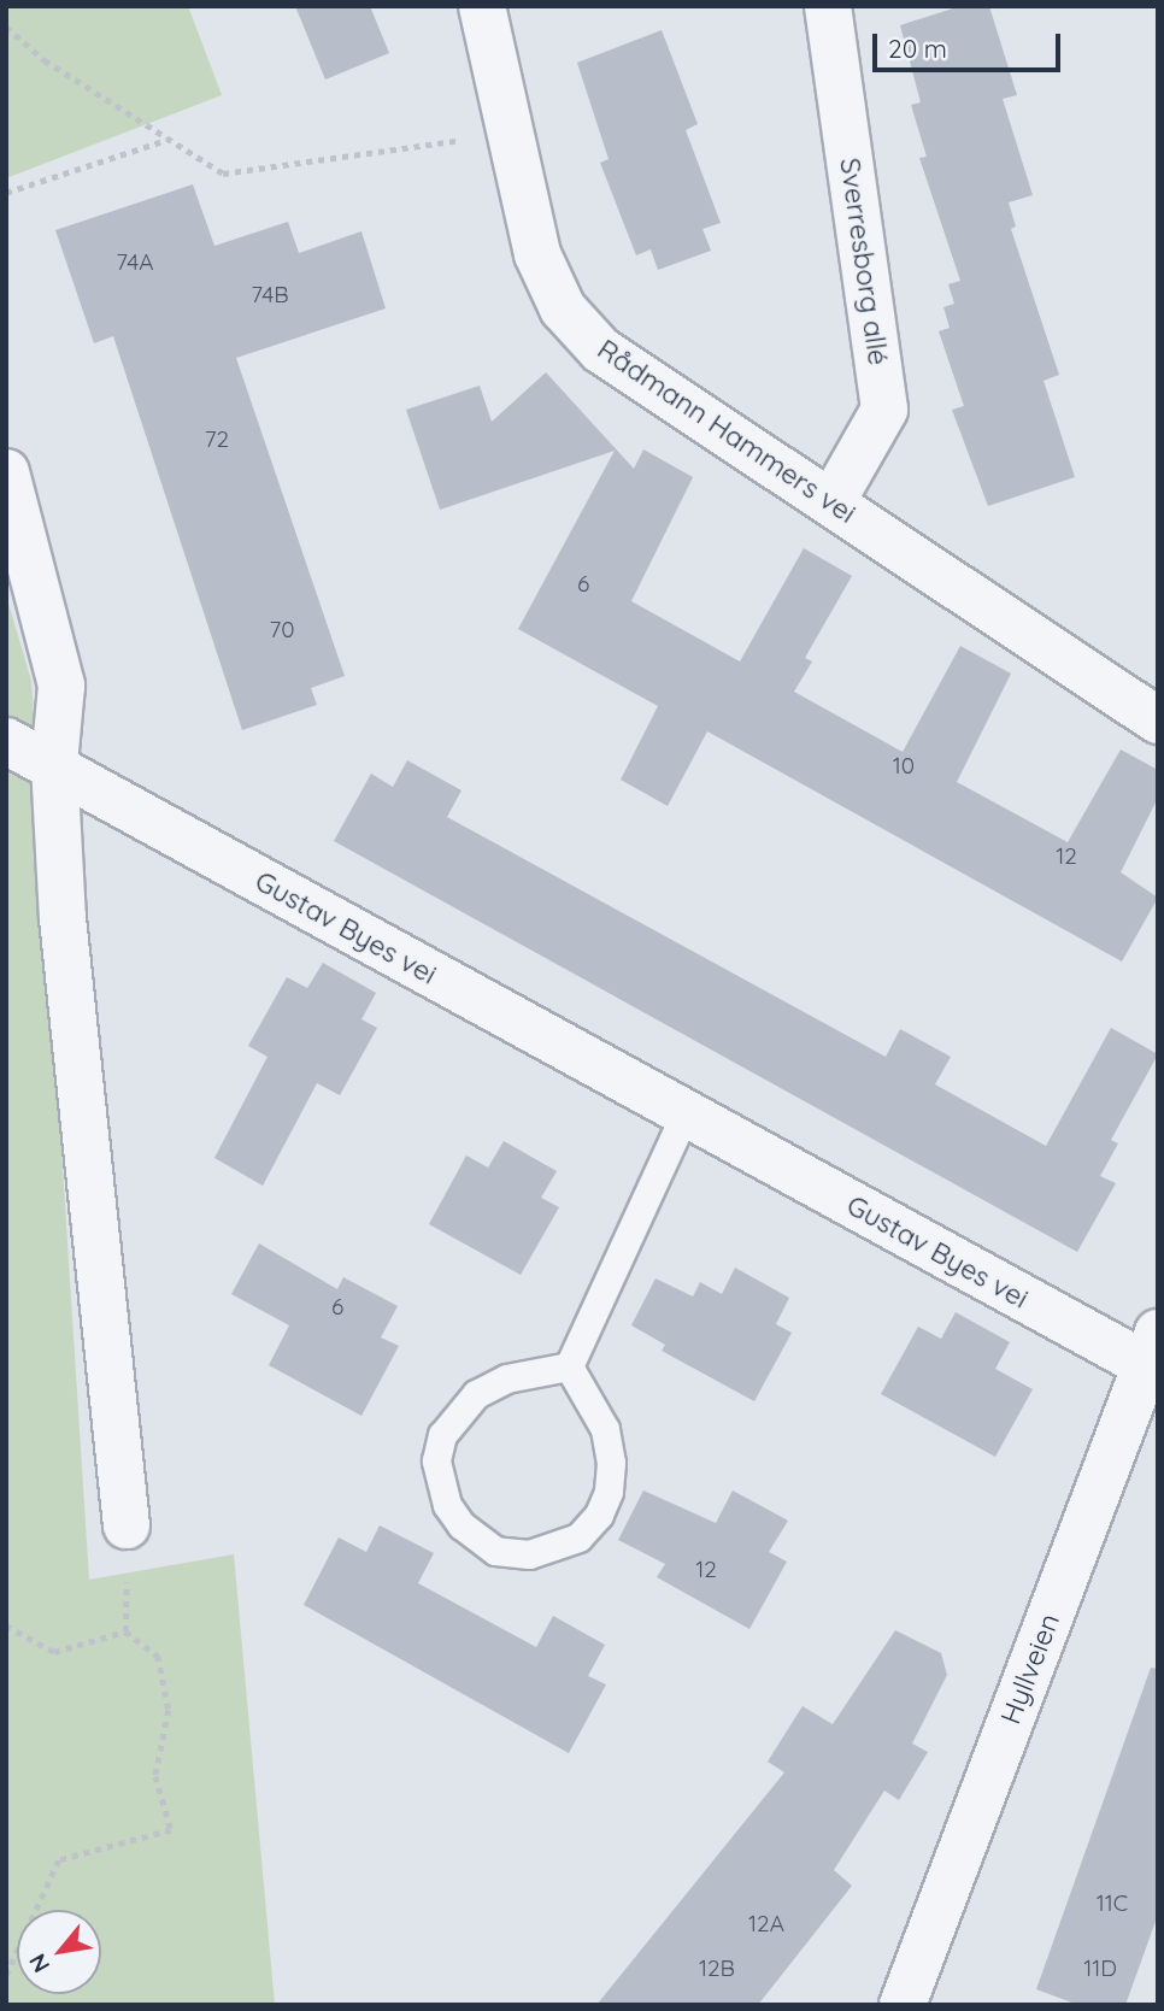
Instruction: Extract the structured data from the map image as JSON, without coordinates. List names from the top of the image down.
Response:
{
  "streets": {
    "street": [
      "Sverresborg allé",
      "Rådmann Hammers vei",
      "Gustav Byes vei",
      "Hyllveien"
    ]
  },
  "crossings": [
    ["Sverresborg allé", "Rådmann Hammers vei"],
    ["Gustav Byes vei", "Hyllveien"]
  ],
  "house_numbers": [
    "74A",
    "74B",
    "72",
    "6",
    "70",
    "10",
    "12",
    "6",
    "12",
    "11C",
    "12A",
    "12B",
    "11D"
  ],
  "scale_bar": "20 m",
  "north": "bottom left"
}
